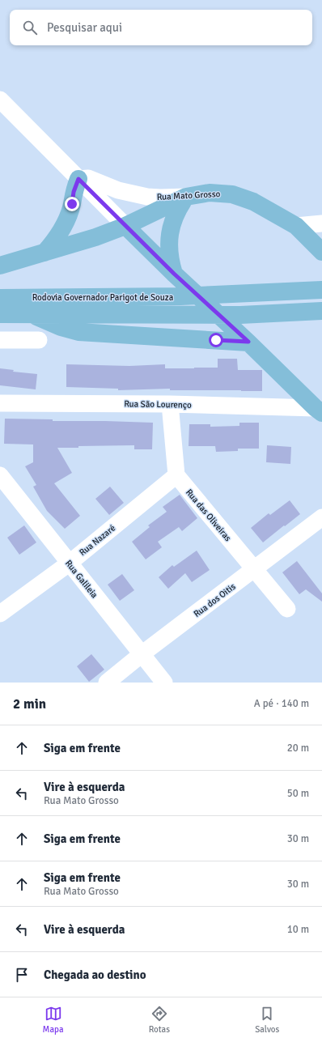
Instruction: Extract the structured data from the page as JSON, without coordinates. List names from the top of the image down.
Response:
{
  "streets": {
    "main road": ["Rua Mato Grosso", "Rodovia Governador Parigot de Souza"],
    "street": [
      "Rua São Lourenço",
      "Rua das Oliveiras",
      "Rua Nazaré",
      "Rua Galileia",
      "Rua dos Oitis"
    ]
  },
  "crossings": [
    ["Rua das Oliveiras", "Rua Nazaré"],
    ["Rua das Oliveiras", "Rua dos Oitis"],
    ["Rua Nazaré", "Rua Galileia"],
    ["Rua Galileia", "Rua dos Oitis"]
  ],
  "page": {
    "search": "Pesquisar aqui",
    "heading": ["2 min", "A pé · 140 m"],
    "list": [
      ["Siga em frente", "20 m"],
      ["Vire à esquerda", "Rua Mato Grosso", "50 m"],
      ["Siga em frente", "30 m"],
      ["Siga em frente", "Rua Mato Grosso", "30 m"],
      ["Vire à esquerda", "10 m"],
      "Chegada ao destino"
    ],
    "nav": ["Mapa", "Rotas", "Salvos"]
  }
}
